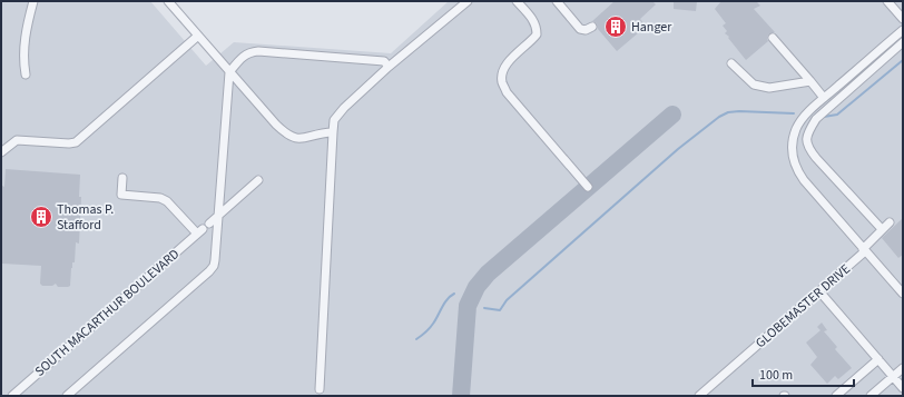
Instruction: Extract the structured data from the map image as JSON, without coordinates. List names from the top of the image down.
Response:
{
  "streets": {
    "street": ["GLOBEMASTER DRIVE", "SOUTH MACARTHUR BOULEVARD"]
  },
  "places": {
    "building": ["Hanger", "Thomas P. Stafford"]
  },
  "scale_bar": "100 m"
}
